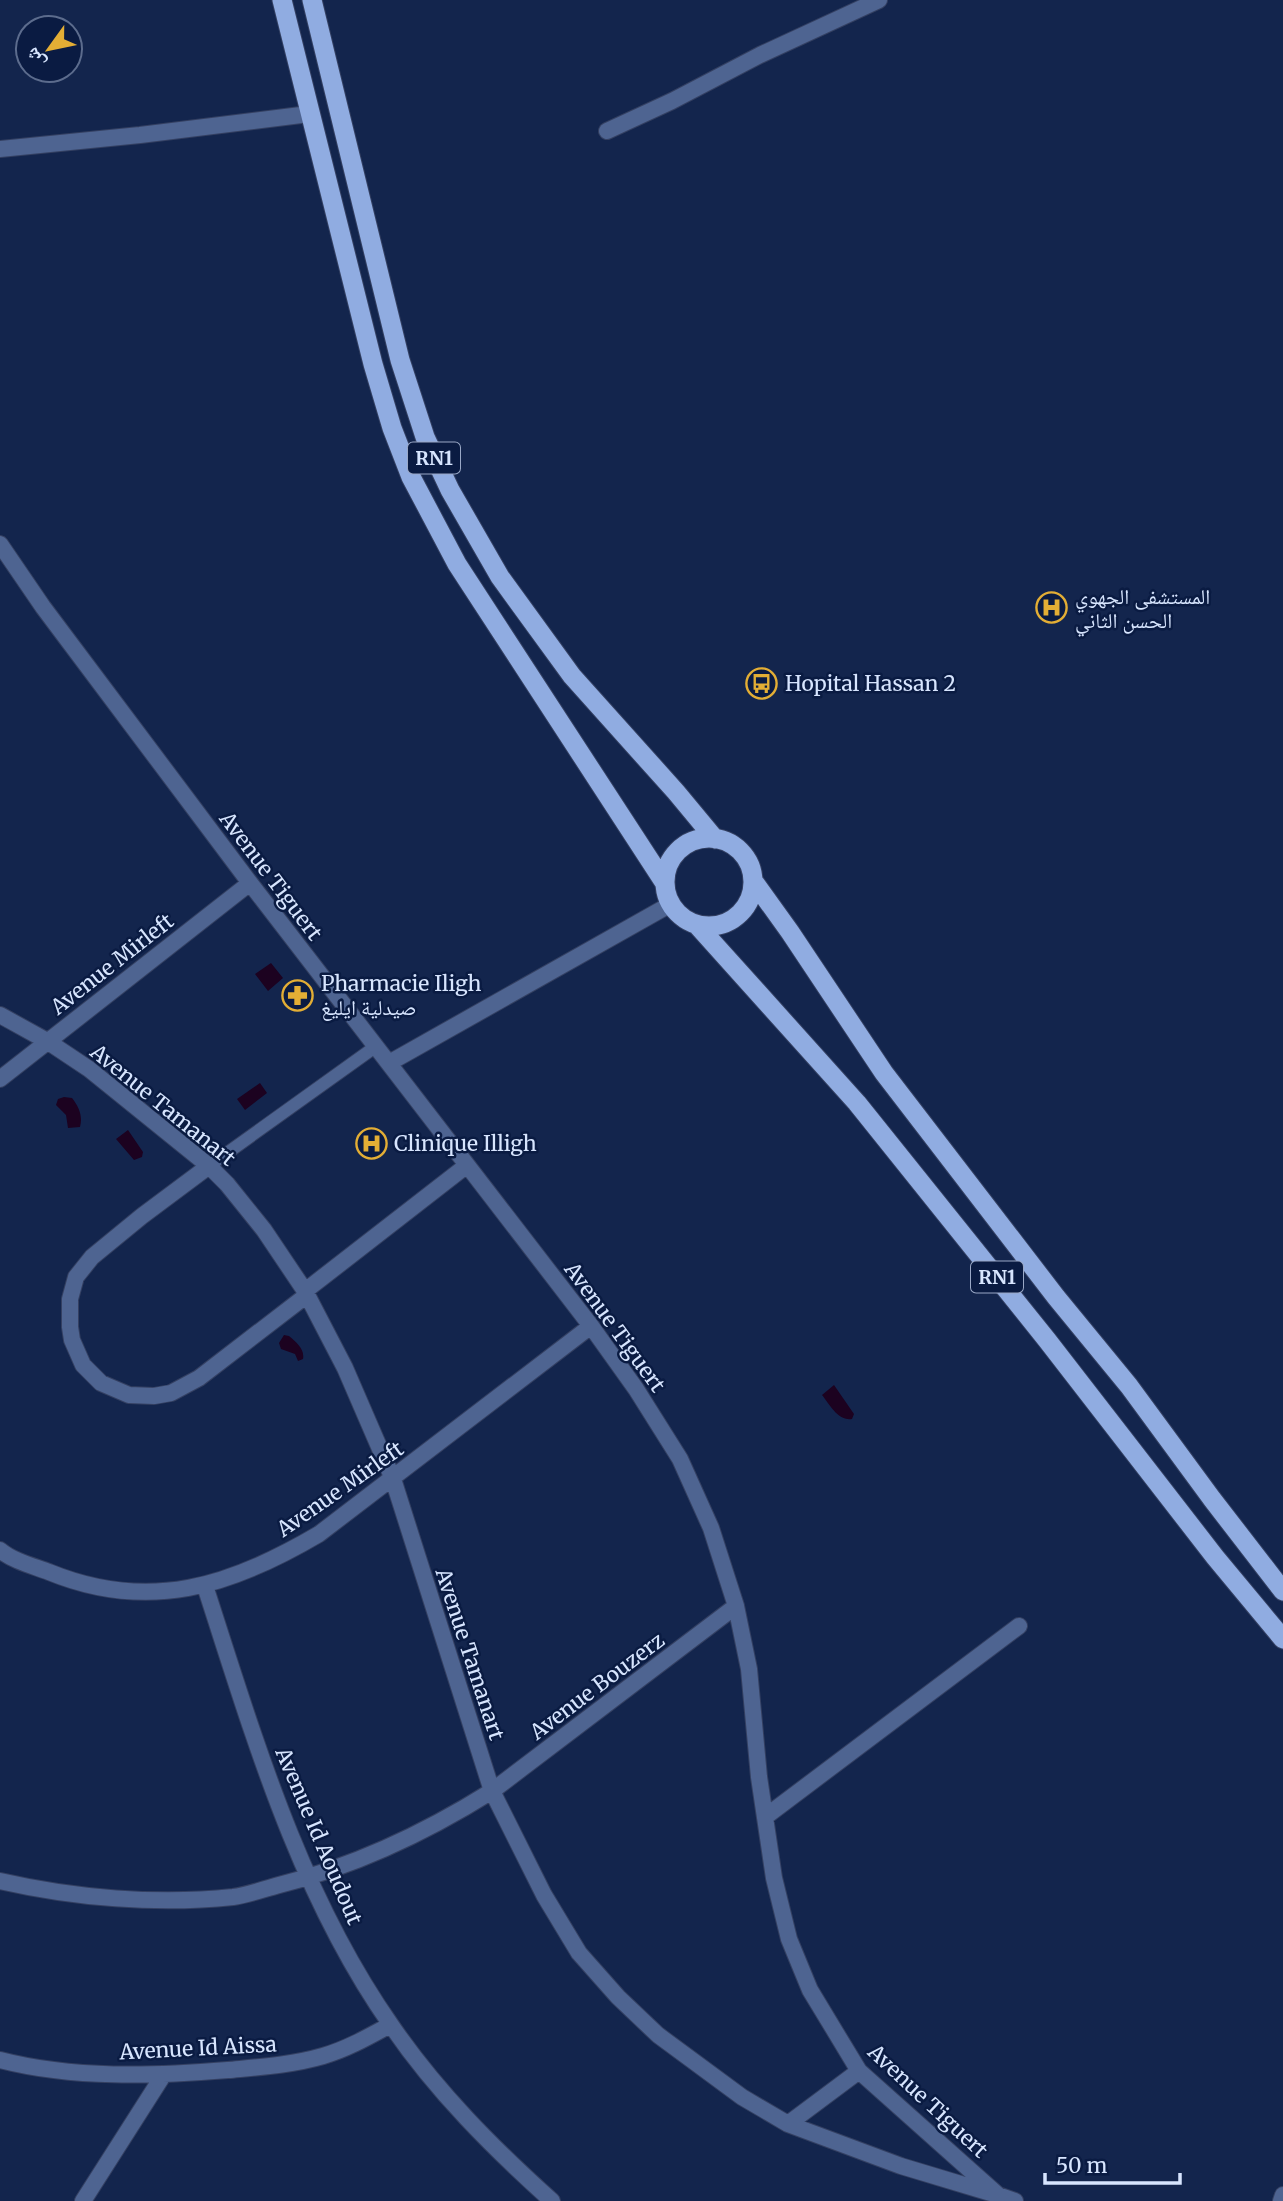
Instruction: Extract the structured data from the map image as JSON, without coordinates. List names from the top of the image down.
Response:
{
  "streets": {
    "highway": ["RN1"],
    "street": [
      "Avenue Tiguert",
      "Avenue Mirleft",
      "Avenue Tamanart",
      "Avenue Bouzerz",
      "Avenue Id Aoudout",
      "Avenue Id Aissa"
    ]
  },
  "crossings": [
    ["Avenue Tiguert", "Avenue Mirleft"],
    ["Avenue Tiguert", "Avenue Tamanart"],
    ["Avenue Tiguert", "Avenue Bouzerz"],
    ["Avenue Mirleft", "Avenue Tamanart"],
    ["Avenue Mirleft", "Avenue Id Aoudout"],
    ["Avenue Tamanart", "Avenue Bouzerz"],
    ["Avenue Bouzerz", "Avenue Id Aoudout"],
    ["Avenue Id Aoudout", "Avenue Id Aissa"]
  ],
  "places": {
    "hospital": ["المستشفى الجهوي الحسن الثاني", "Clinique Illigh"],
    "bus stop": ["Hopital Hassan 2"],
    "pharmacy": ["Pharmacie Iligh صيدلية ايليغ"]
  },
  "scale_bar": "50 m",
  "north": "bottom left"
}
